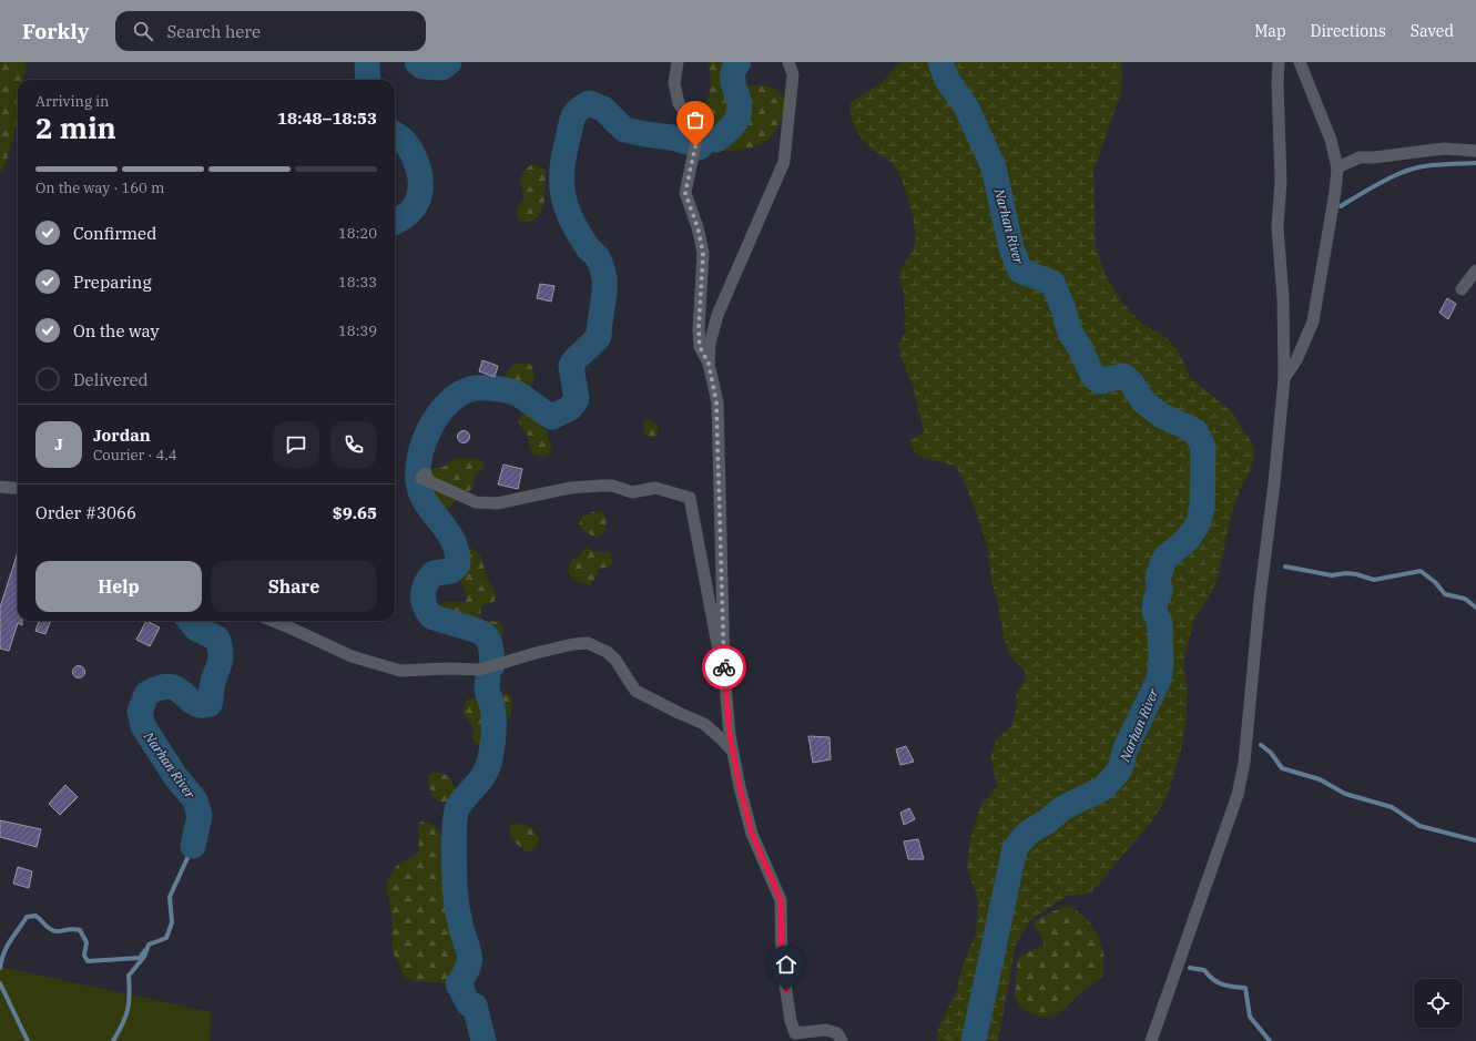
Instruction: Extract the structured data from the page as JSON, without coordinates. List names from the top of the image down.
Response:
{
  "water": ["Narhan River"],
  "page": {
    "header": "Forkly",
    "search": "Search here",
    "nav": ["Map", "Directions", "Saved"],
    "heading": ["2 min", "Arriving in", "18:48–18:53"],
    "panel": [
      "Jordan",
      "Courier · 4.4",
      "Order #3066",
      "$9.65"
    ],
    "bar": "On the way · 160 m",
    "list": [
      ["Confirmed", "18:20"],
      ["Preparing", "18:33"],
      ["On the way", "18:39"],
      "Delivered"
    ],
    "round": "J",
    "buttons": ["Help", "Share"]
  }
}
